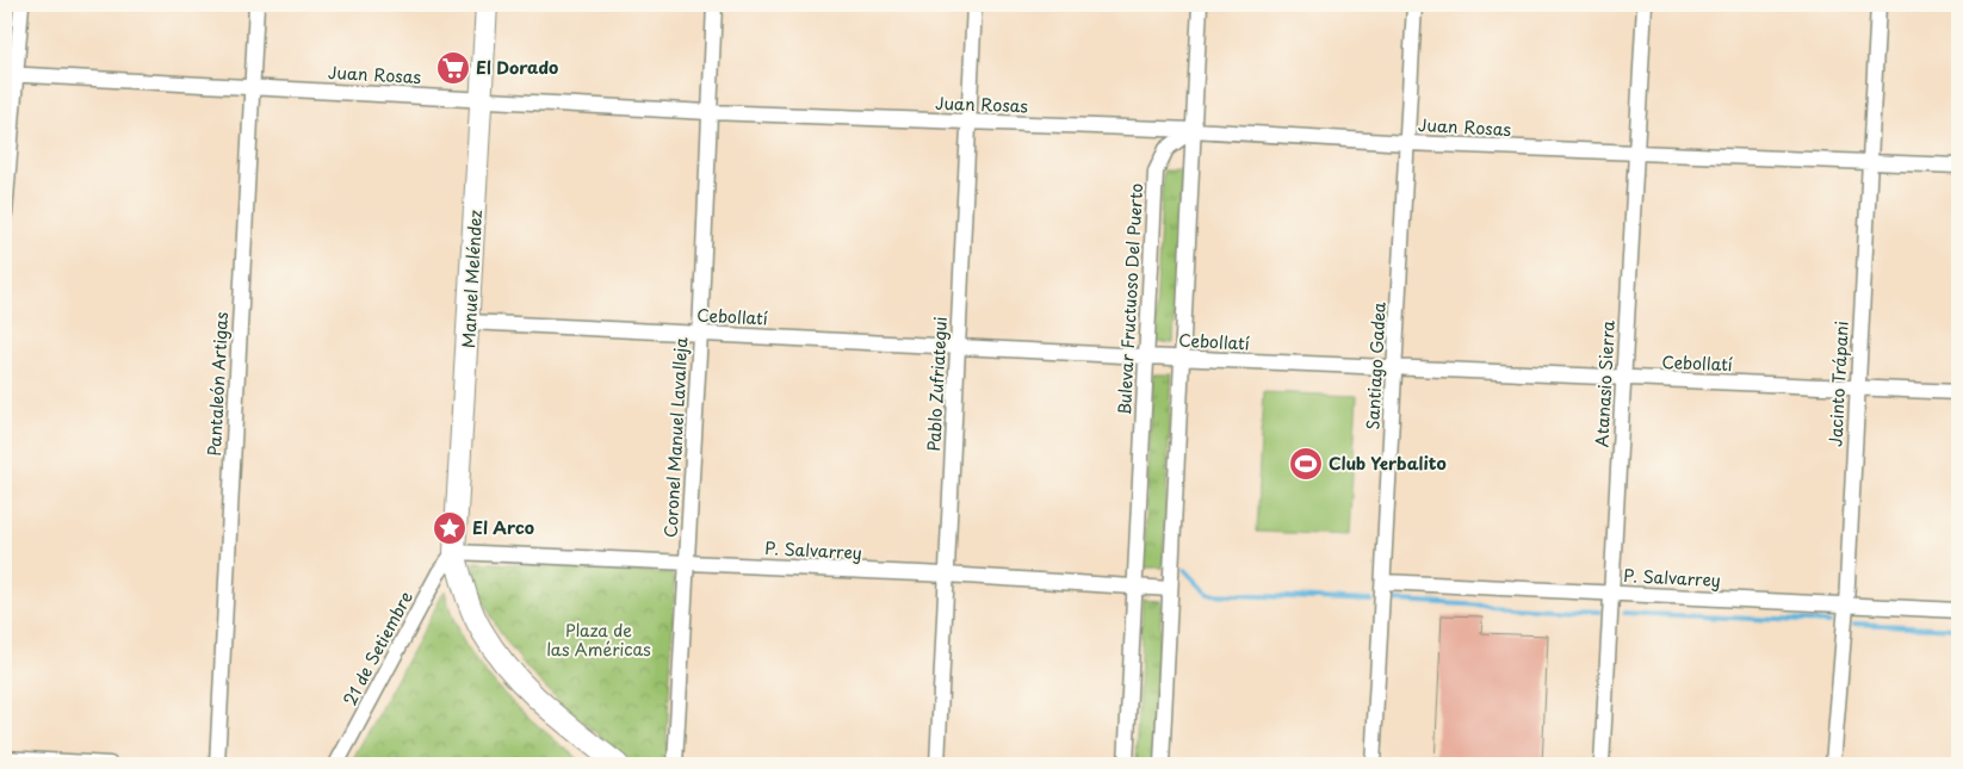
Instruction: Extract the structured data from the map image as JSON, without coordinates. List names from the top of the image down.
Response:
{
  "streets": {
    "street": [
      "Juan Rosas",
      "Manuel Meléndez",
      "Bulevar Fructuoso Del Puerto",
      "Cebollatí",
      "Santiago Gadea",
      "Pantaleón Artigas",
      "Pablo Zufriategui",
      "Atanasio Sierra",
      "Jacinto Trápani",
      "Coronel Manuel Lavalleja",
      "P. Salvarrey",
      "21 de Setiembre"
    ]
  },
  "crossings": [
    ["Juan Rosas", "Manuel Meléndez"],
    ["Juan Rosas", "Bulevar Fructuoso Del Puerto"],
    ["Juan Rosas", "Santiago Gadea"],
    ["Juan Rosas", "Pantaleón Artigas"],
    ["Juan Rosas", "Pablo Zufriategui"],
    ["Juan Rosas", "Atanasio Sierra"],
    ["Juan Rosas", "Jacinto Trápani"],
    ["Juan Rosas", "Coronel Manuel Lavalleja"],
    ["Manuel Meléndez", "Cebollatí"],
    ["Manuel Meléndez", "P. Salvarrey"],
    ["Manuel Meléndez", "21 de Setiembre"],
    ["Bulevar Fructuoso Del Puerto", "Cebollatí"],
    ["Bulevar Fructuoso Del Puerto", "P. Salvarrey"],
    ["Cebollatí", "Santiago Gadea"],
    ["Cebollatí", "Pablo Zufriategui"],
    ["Cebollatí", "Atanasio Sierra"],
    ["Cebollatí", "Jacinto Trápani"],
    ["Cebollatí", "Coronel Manuel Lavalleja"],
    ["Santiago Gadea", "P. Salvarrey"],
    ["Pablo Zufriategui", "P. Salvarrey"],
    ["Atanasio Sierra", "P. Salvarrey"],
    ["Jacinto Trápani", "P. Salvarrey"],
    ["Coronel Manuel Lavalleja", "P. Salvarrey"],
    ["P. Salvarrey", "21 de Setiembre"]
  ],
  "parks": ["Plaza de las Américas"],
  "places": {
    "supermarket": ["El Dorado"],
    "sports": ["Club Yerbalito"],
    "place": ["El Arco"]
  }
}
